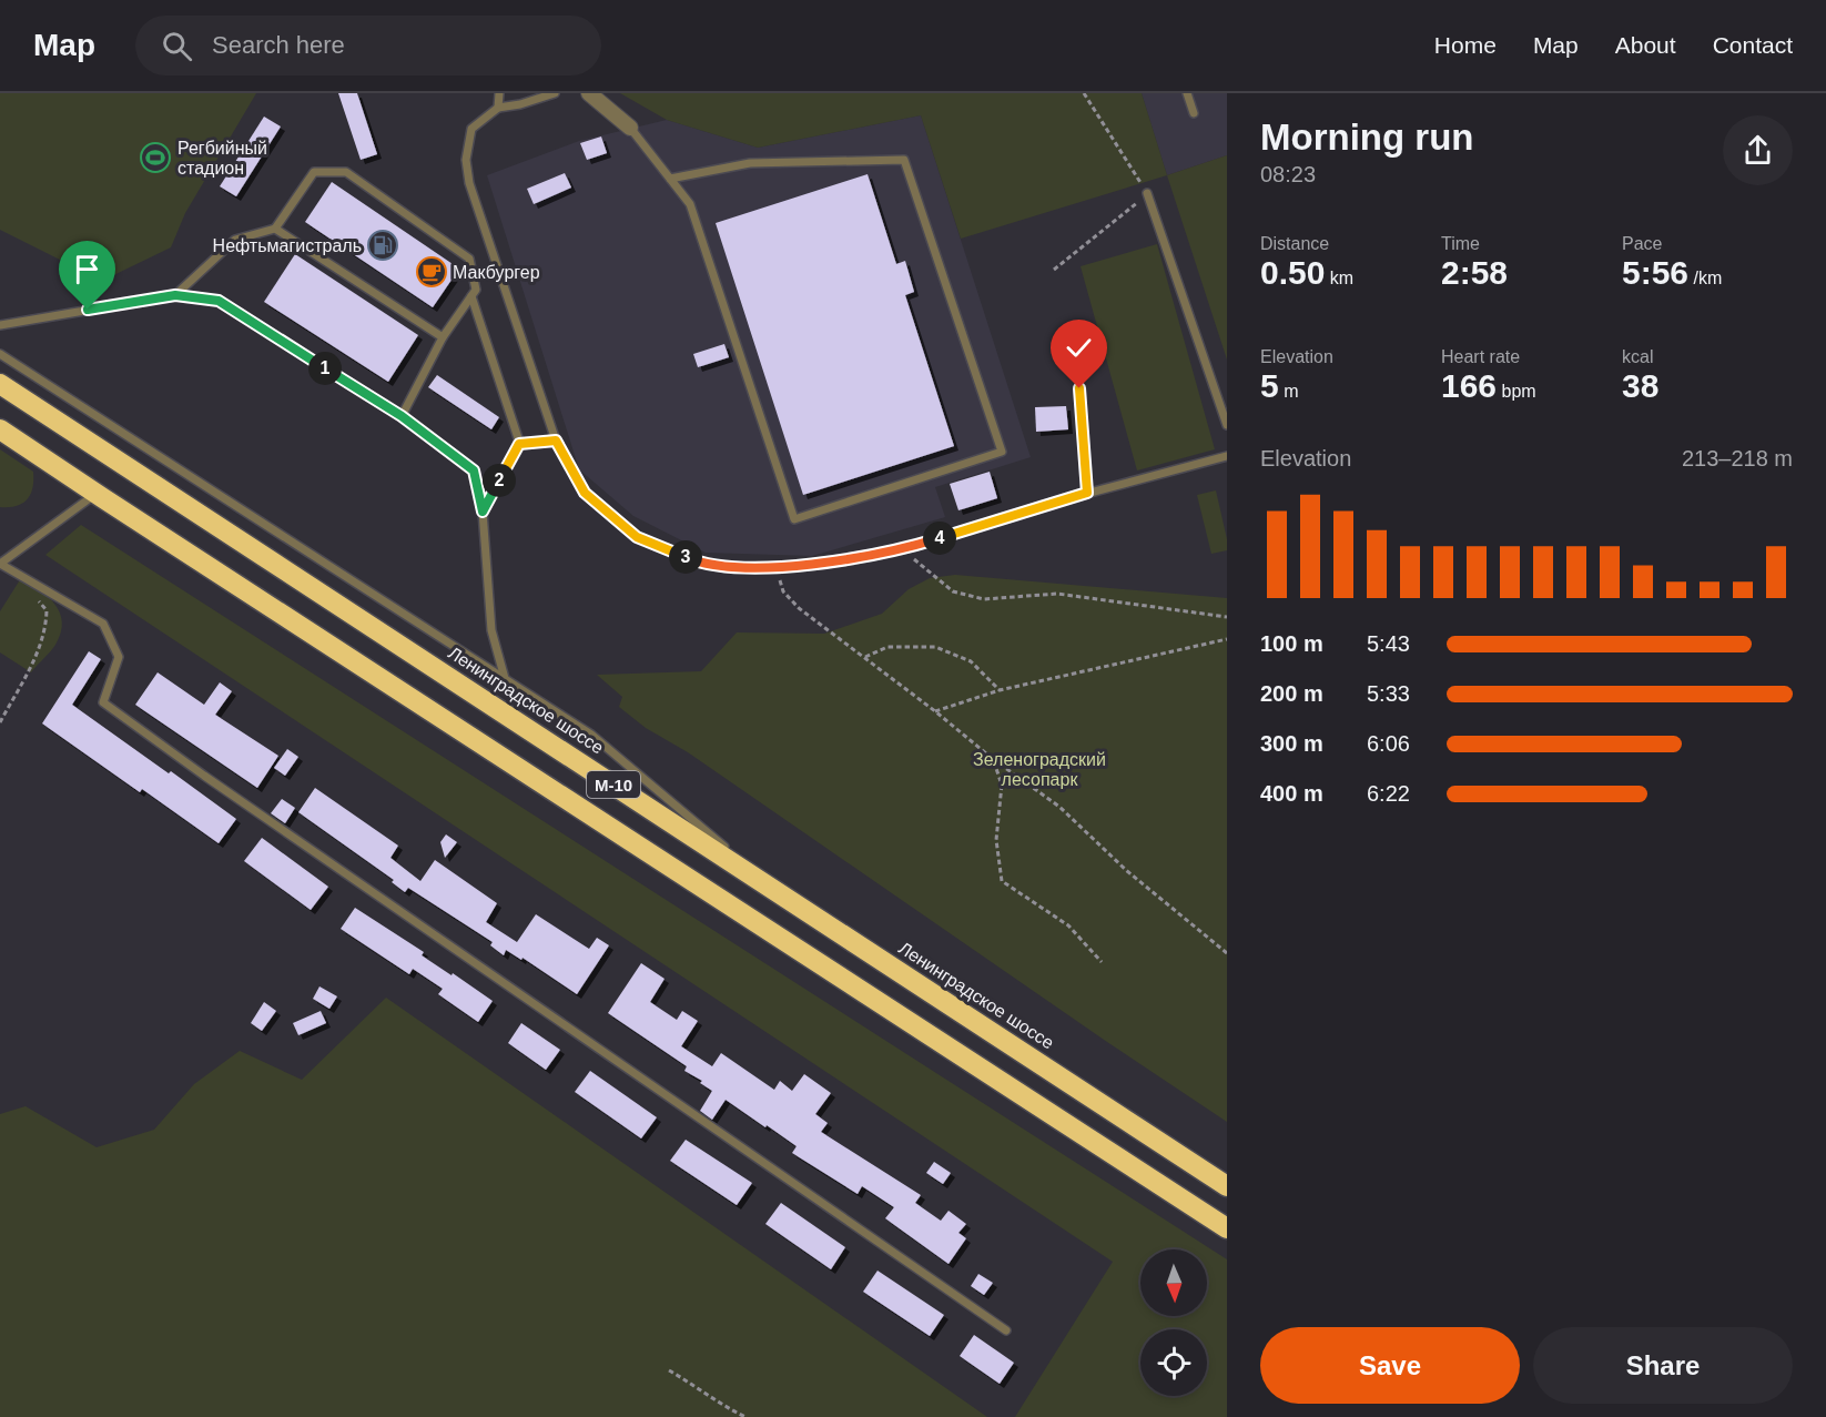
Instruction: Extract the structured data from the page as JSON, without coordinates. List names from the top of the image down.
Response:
{
  "streets": {
    "highway": ["Ленинградское шоссе", "М-10"]
  },
  "parks": ["Зеленоградский лесопарк"],
  "places": {
    "sports": ["Регбийный стадион"],
    "fuel station": ["Нефтьмагистраль"],
    "cafe": ["Макбургер"]
  },
  "north": "bottom",
  "page": {
    "header": "Map",
    "search": "Search here",
    "nav": [
      "Home",
      "Map",
      "About",
      "Contact"
    ],
    "heading": ["Morning run", "08:23"],
    "stats": [
      ["Distance", "0.50 km"],
      ["Time", "2:58"],
      ["Pace", "5:56 /km"],
      ["Elevation", "5 m"],
      ["Heart rate", "166 bpm"],
      ["kcal", "38"]
    ],
    "pins": [
      "1",
      "2",
      "4",
      "3"
    ],
    "chart": ["Elevation", "213–218 m"],
    "list": [
      {
        "name": "100 m",
        "note": "5:43"
      },
      {
        "name": "200 m",
        "note": "5:33"
      },
      {
        "name": "300 m",
        "note": "6:06"
      },
      {
        "name": "400 m",
        "note": "6:22"
      }
    ],
    "buttons": ["Save", "Share"]
  }
}
